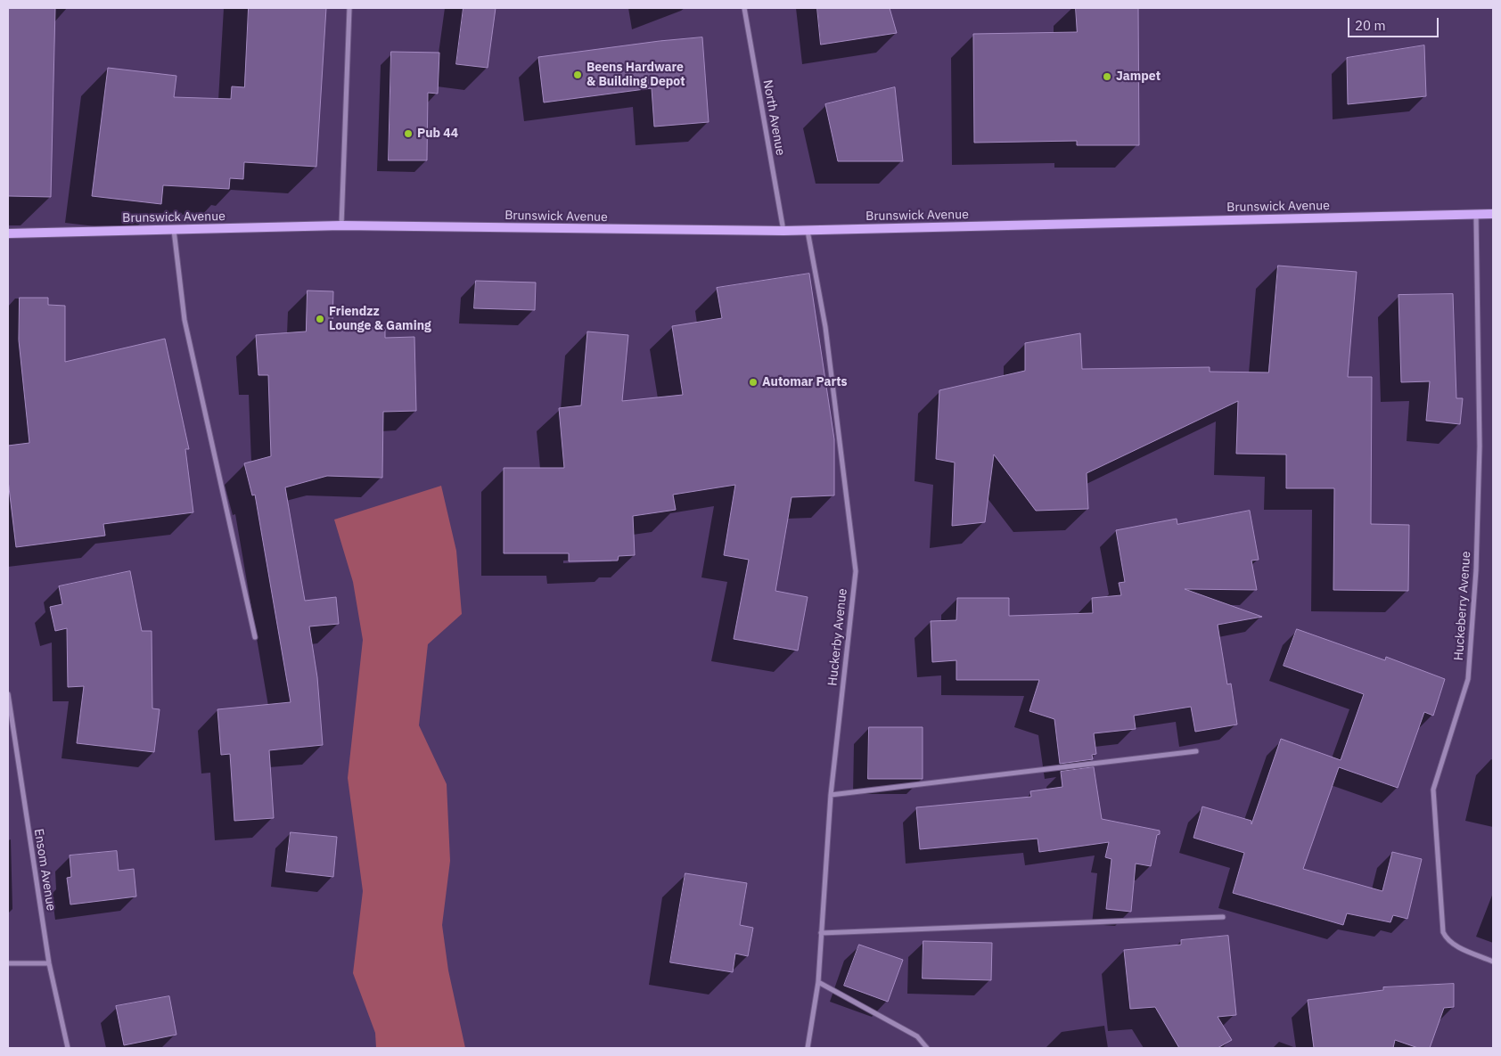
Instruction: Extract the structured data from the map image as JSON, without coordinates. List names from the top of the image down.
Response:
{
  "streets": {
    "main road": ["Brunswick Avenue"],
    "street": [
      "North Avenue",
      "Huckeberry Avenue",
      "Huckerby Avenue",
      "Ensom Avenue"
    ]
  },
  "crossings": [
    ["North Avenue", "Brunswick Avenue"],
    ["Brunswick Avenue", "Huckeberry Avenue"],
    ["Brunswick Avenue", "Huckerby Avenue"]
  ],
  "places": [
    "Beens Hardware & Building Depot",
    "Jampet",
    "Pub 44",
    "Friendzz Lounge & Gaming",
    "Automar Parts"
  ],
  "scale_bar": "20 m"
}
